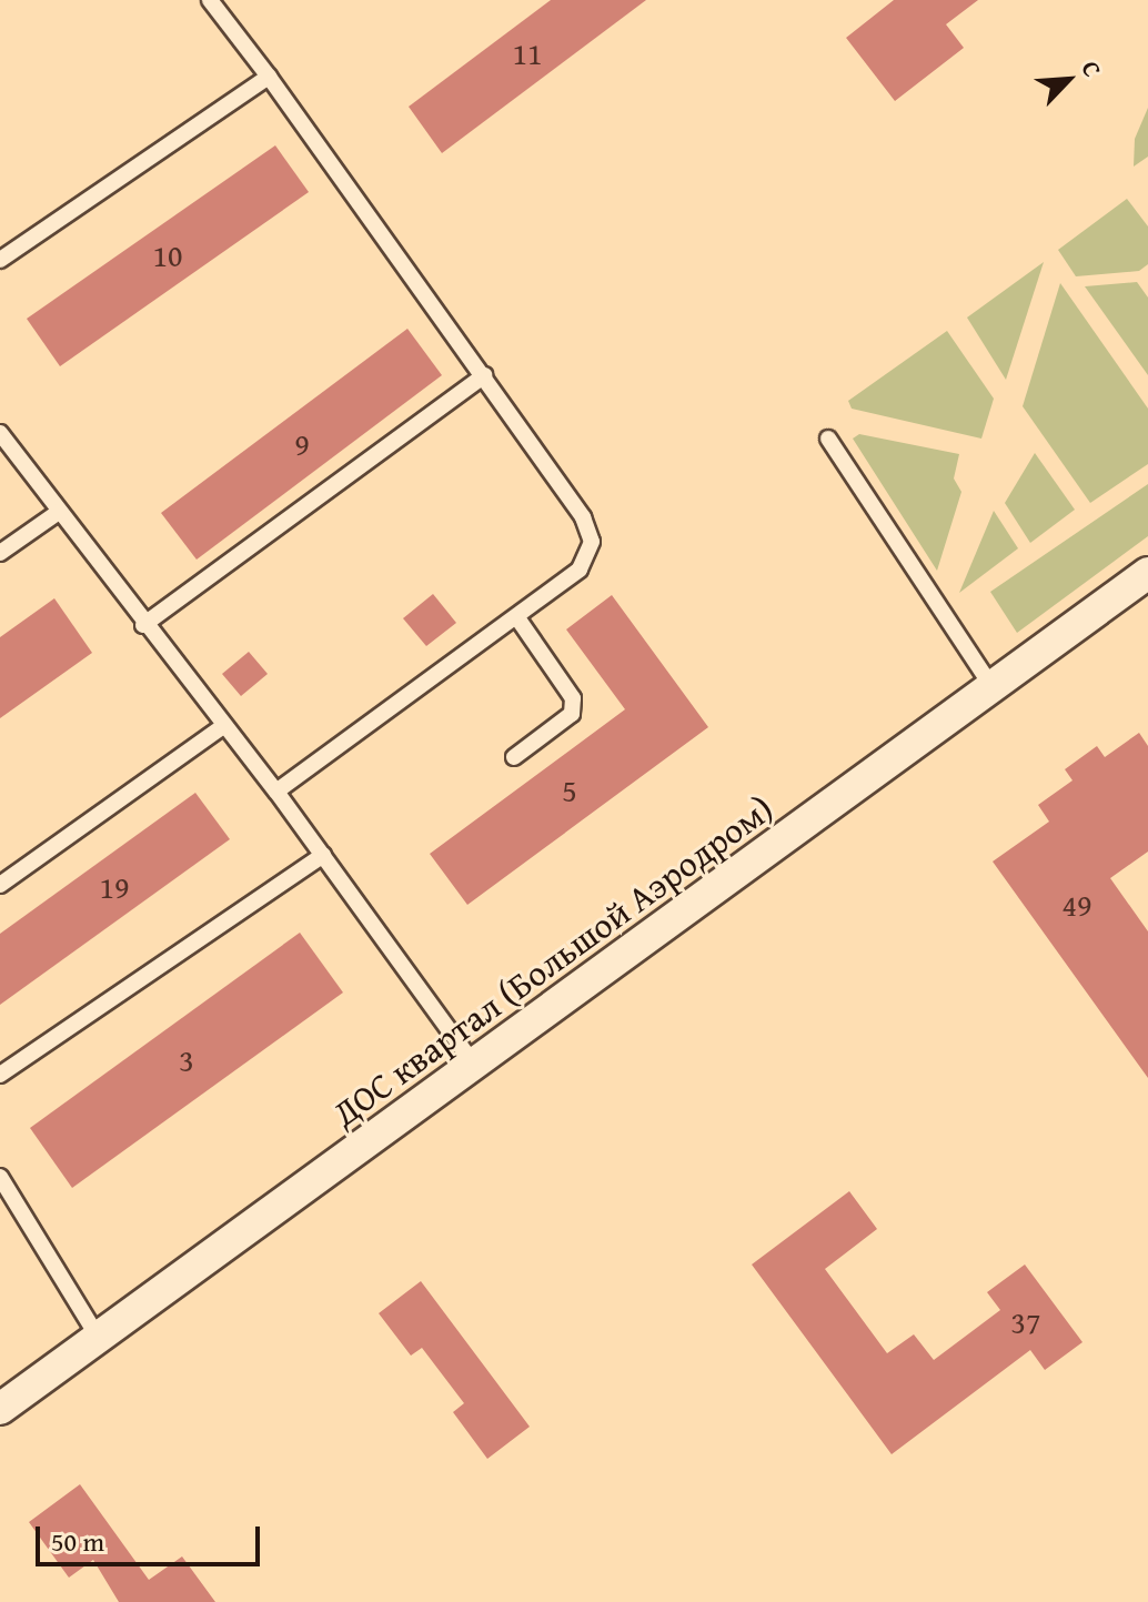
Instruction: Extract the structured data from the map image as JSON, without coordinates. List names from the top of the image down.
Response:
{
  "streets": {
    "street": ["ДОС квартал (Большой Аэродром)"]
  },
  "house_numbers": [
    "11",
    "10",
    "9",
    "5",
    "19",
    "49",
    "3",
    "37"
  ],
  "scale_bar": "50 m",
  "north": "top right"
}
